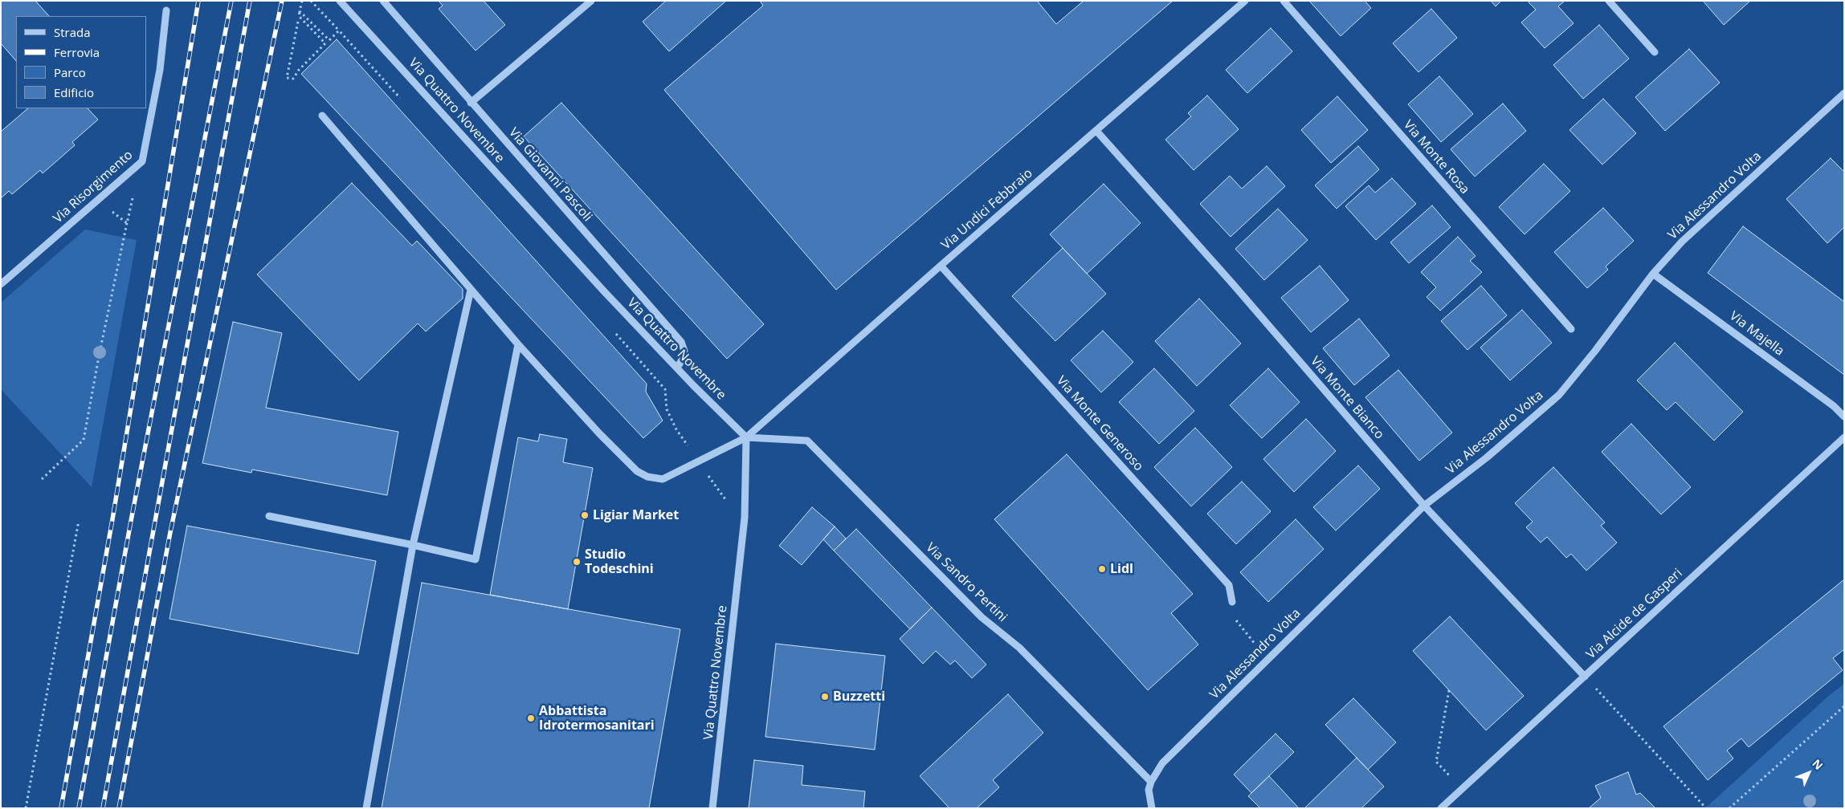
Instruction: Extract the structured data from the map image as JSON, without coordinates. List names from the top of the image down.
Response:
{
  "streets": {
    "street": [
      "Via Quattro Novembre",
      "Via Monte Rosa",
      "Via Giovanni Pascoli",
      "Via Risorgimento",
      "Via Alessandro Volta",
      "Via Undici Febbraio",
      "Via Majella",
      "Via Monte Bianco",
      "Via Monte Generoso",
      "Via Sandro Pertini",
      "Via Alcide de Gasperi"
    ]
  },
  "crossings": [
    ["Via Quattro Novembre", "Via Giovanni Pascoli"],
    ["Via Quattro Novembre", "Via Undici Febbraio"],
    ["Via Quattro Novembre", "Via Sandro Pertini"],
    ["Via Alessandro Volta", "Via Majella"],
    ["Via Alessandro Volta", "Via Monte Bianco"],
    ["Via Alessandro Volta", "Via Sandro Pertini"],
    ["Via Undici Febbraio", "Via Monte Bianco"],
    ["Via Undici Febbraio", "Via Monte Generoso"],
    ["Via Undici Febbraio", "Via Sandro Pertini"],
    ["Via Monte Bianco", "Via Alcide de Gasperi"]
  ],
  "places": [
    "Ligiar Market",
    "Studio Todeschini",
    "Lidl",
    "Buzzetti",
    "Abbattista Idrotermosanitari"
  ],
  "legend": [
    "Strada",
    "Ferrovia",
    "Parco",
    "Edificio"
  ],
  "north": "top right"
}
